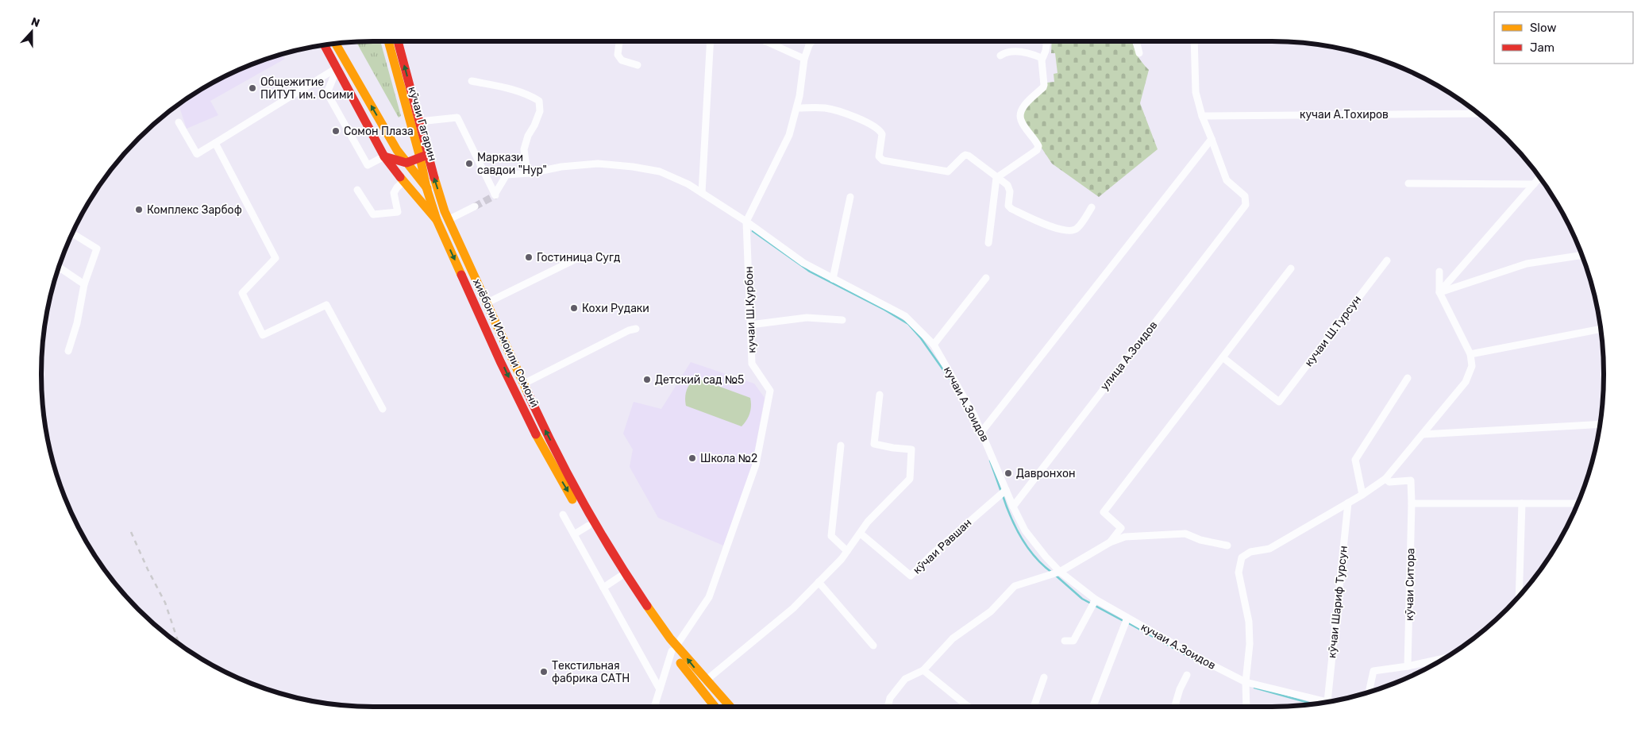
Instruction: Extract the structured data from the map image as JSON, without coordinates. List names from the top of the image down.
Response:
{
  "streets": {
    "main road": ["кӯчаи Гагарин", "хиёбони Исмоили Сомонӣ"],
    "street": [
      "кучаи А.Тохиров",
      "кучаи Ш.Қурбон",
      "кучаи Ш.Турсун",
      "улица А.Зоидов",
      "кучаи А.Зоидов",
      "кӯчаи Равшан",
      "кӯчаи Ситора",
      "кӯчаи Шариф Турсун"
    ]
  },
  "crossings": [
    ["кӯчаи Гагарин", "хиёбони Исмоили Сомонӣ"],
    ["кӯчаи Гагарин", "кучаи А.Зоидов"],
    ["кучаи Ш.Қурбон", "хиёбони Исмоили Сомонӣ"],
    ["кучаи Ш.Қурбон", "кучаи А.Зоидов"],
    ["улица А.Зоидов", "кучаи А.Зоидов"],
    ["кучаи А.Зоидов", "кӯчаи Равшан"]
  ],
  "places": [
    "Общежитие ПИТУТ им. Осими",
    "Сомон Плаза",
    "Маркази савдои \"Нур\"",
    "Комплекс Зарбоф",
    "Гостиница Сугд",
    "Кохи Рудаки",
    "Детский сад №5",
    "Школа №2",
    "Давронхон",
    "Текстильная фабрика САТН"
  ],
  "legend": ["Slow", "Jam"],
  "north": "top"
}
